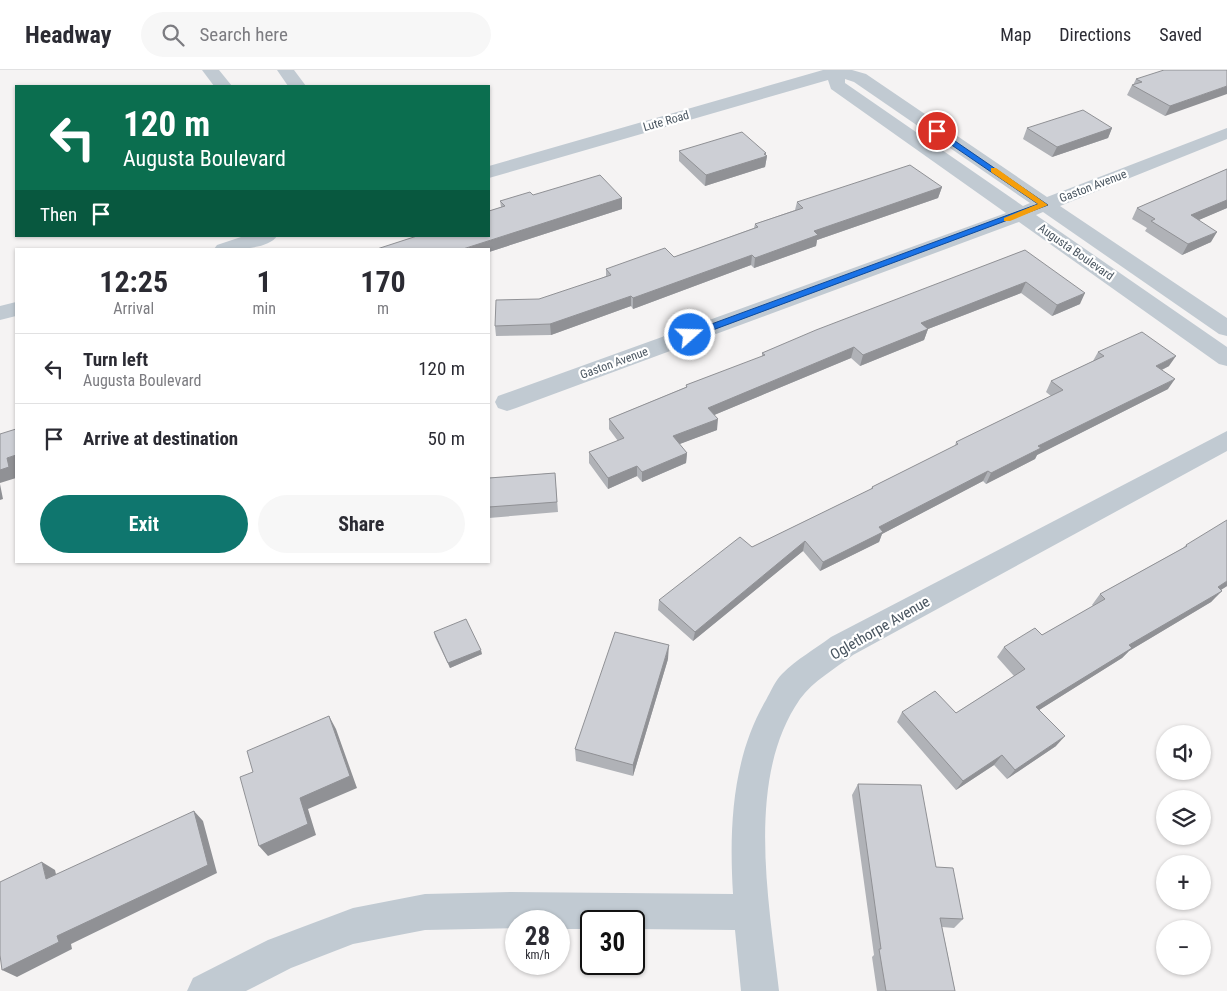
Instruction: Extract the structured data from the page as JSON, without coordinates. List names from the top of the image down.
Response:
{
  "streets": {
    "street": [
      "Lute Road",
      "Gaston Avenue",
      "Augusta Boulevard",
      "Oglethorpe Avenue"
    ]
  },
  "crossings": [
    ["Lute Road", "Augusta Boulevard"],
    ["Gaston Avenue", "Augusta Boulevard"]
  ],
  "page": {
    "header": "Headway",
    "search": "Search here",
    "nav": ["Map", "Directions", "Saved"],
    "turn": ["120 m", "Augusta Boulevard"],
    "then": "Then",
    "eta": [
      "12:25",
      "Arrival",
      "1",
      "min",
      "170",
      "m"
    ],
    "list": [
      {
        "name": "Turn left",
        "note": "Augusta Boulevard",
        "value": "120 m"
      },
      {
        "name": "Arrive at destination",
        "value": "50 m"
      }
    ],
    "buttons": ["Exit", "Share"],
    "map_buttons": ["+", "−"],
    "speed": "28 km/h",
    "limit": "30"
  }
}
